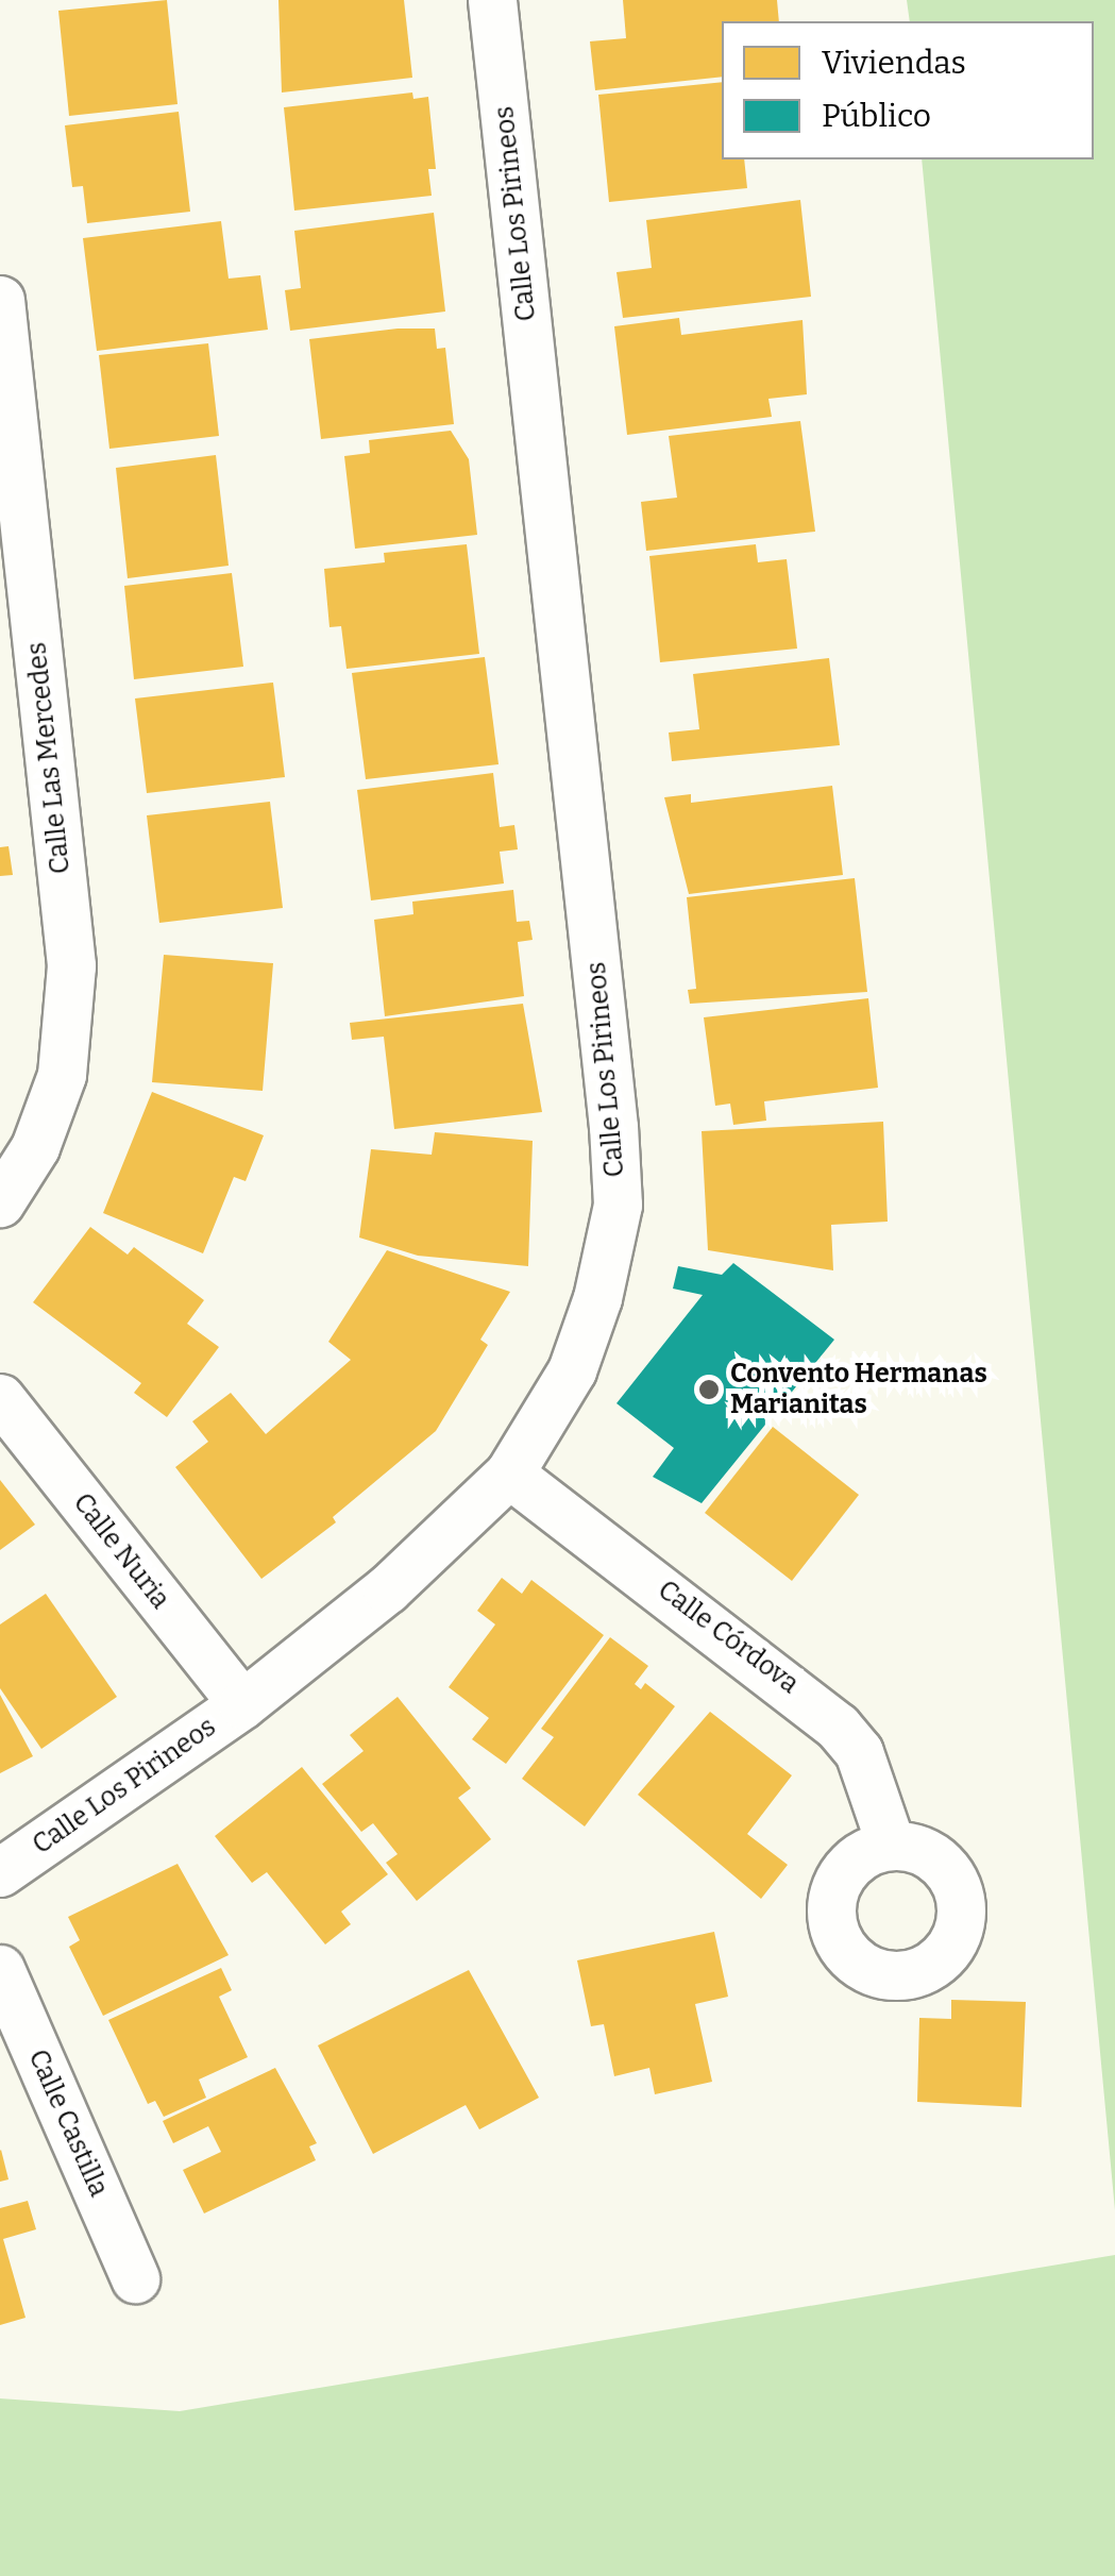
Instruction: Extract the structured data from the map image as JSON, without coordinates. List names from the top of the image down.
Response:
{
  "streets": {
    "street": [
      "Calle Los Pirineos",
      "Calle Las Mercedes",
      "Calle Nuria",
      "Calle Córdova",
      "Calle Castilla"
    ]
  },
  "crossings": [
    ["Calle Los Pirineos", "Calle Nuria"],
    ["Calle Los Pirineos", "Calle Córdova"]
  ],
  "places": ["Convento Hermanas Marianitas"],
  "legend": ["Viviendas", "Público"]
}
